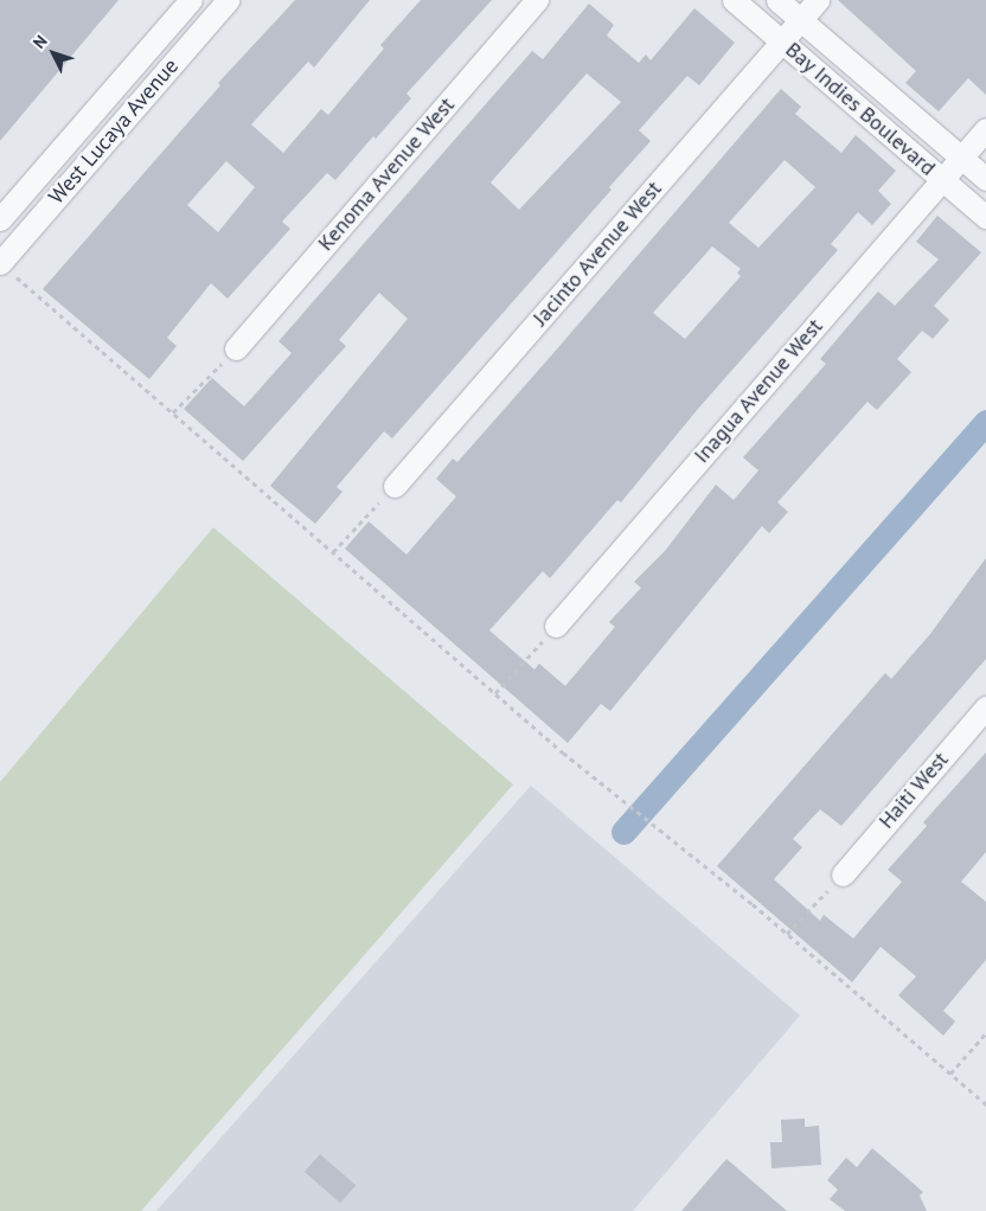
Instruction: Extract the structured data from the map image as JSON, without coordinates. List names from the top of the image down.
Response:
{
  "streets": {
    "street": [
      "Bay Indies Boulevard",
      "West Lucaya Avenue",
      "Kenoma Avenue West",
      "Jacinto Avenue West",
      "Inagua Avenue West",
      "Haiti West"
    ]
  },
  "crossings": [
    ["Bay Indies Boulevard", "Jacinto Avenue West"],
    ["Bay Indies Boulevard", "Inagua Avenue West"]
  ],
  "north": "top left"
}
